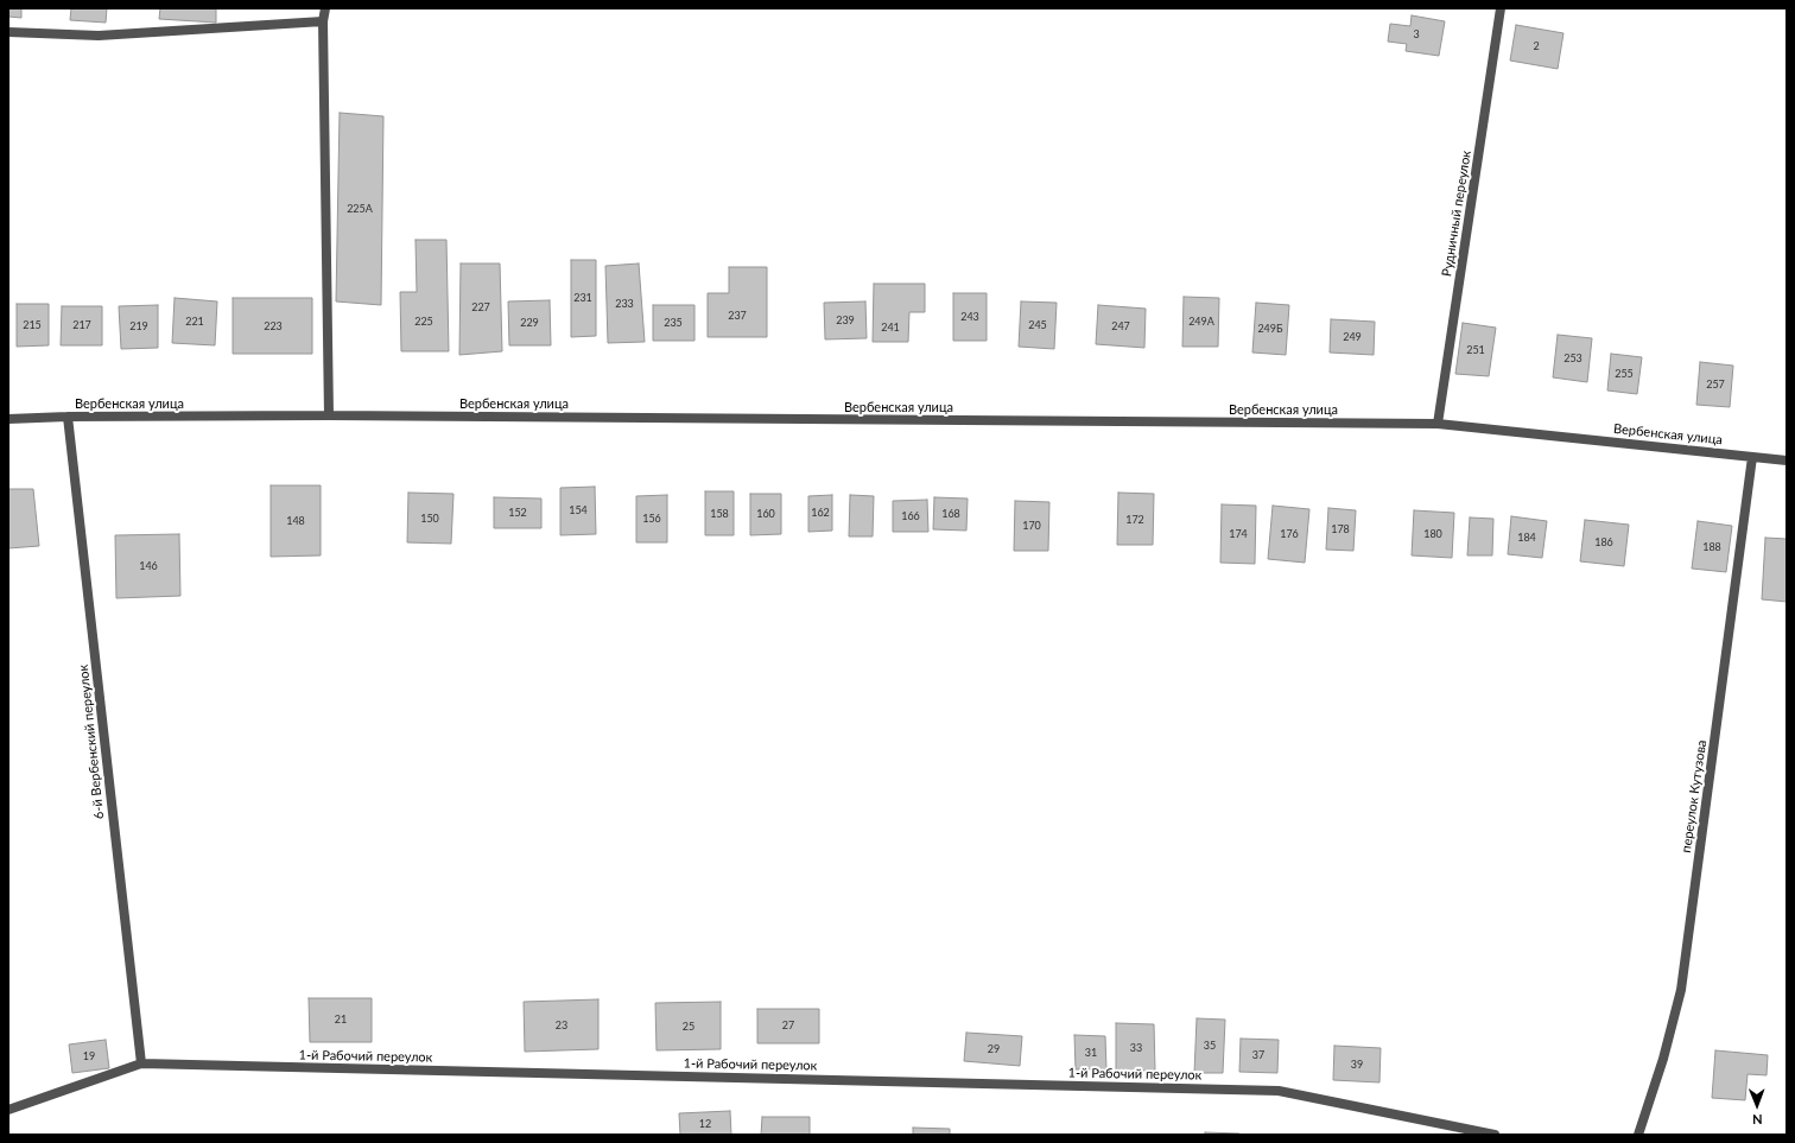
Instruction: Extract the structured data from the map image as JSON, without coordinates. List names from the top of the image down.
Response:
{
  "streets": {
    "street": [
      "Рудничный переулок",
      "Вербенская улица",
      "6-й Вербенский переулок",
      "переулок Кутузова",
      "1-й Рабочий переулок"
    ]
  },
  "crossings": [
    ["Рудничный переулок", "Вербенская улица"],
    ["Вербенская улица", "6-й Вербенский переулок"],
    ["Вербенская улица", "переулок Кутузова"],
    ["6-й Вербенский переулок", "1-й Рабочий переулок"]
  ],
  "house_numbers": [
    "3",
    "2",
    "225А",
    "231",
    "233",
    "227",
    "237",
    "243",
    "239",
    "221",
    "225",
    "249А",
    "229",
    "235",
    "215",
    "217",
    "245",
    "219",
    "223",
    "247",
    "241",
    "249Б",
    "249",
    "251",
    "253",
    "255",
    "257",
    "154",
    "152",
    "162",
    "158",
    "160",
    "168",
    "166",
    "150",
    "156",
    "172",
    "148",
    "170",
    "178",
    "174",
    "176",
    "180",
    "184",
    "186",
    "188",
    "146",
    "21",
    "23",
    "27",
    "25",
    "35",
    "33",
    "29",
    "31",
    "37",
    "19",
    "39",
    "12"
  ],
  "north": "bottom"
}
